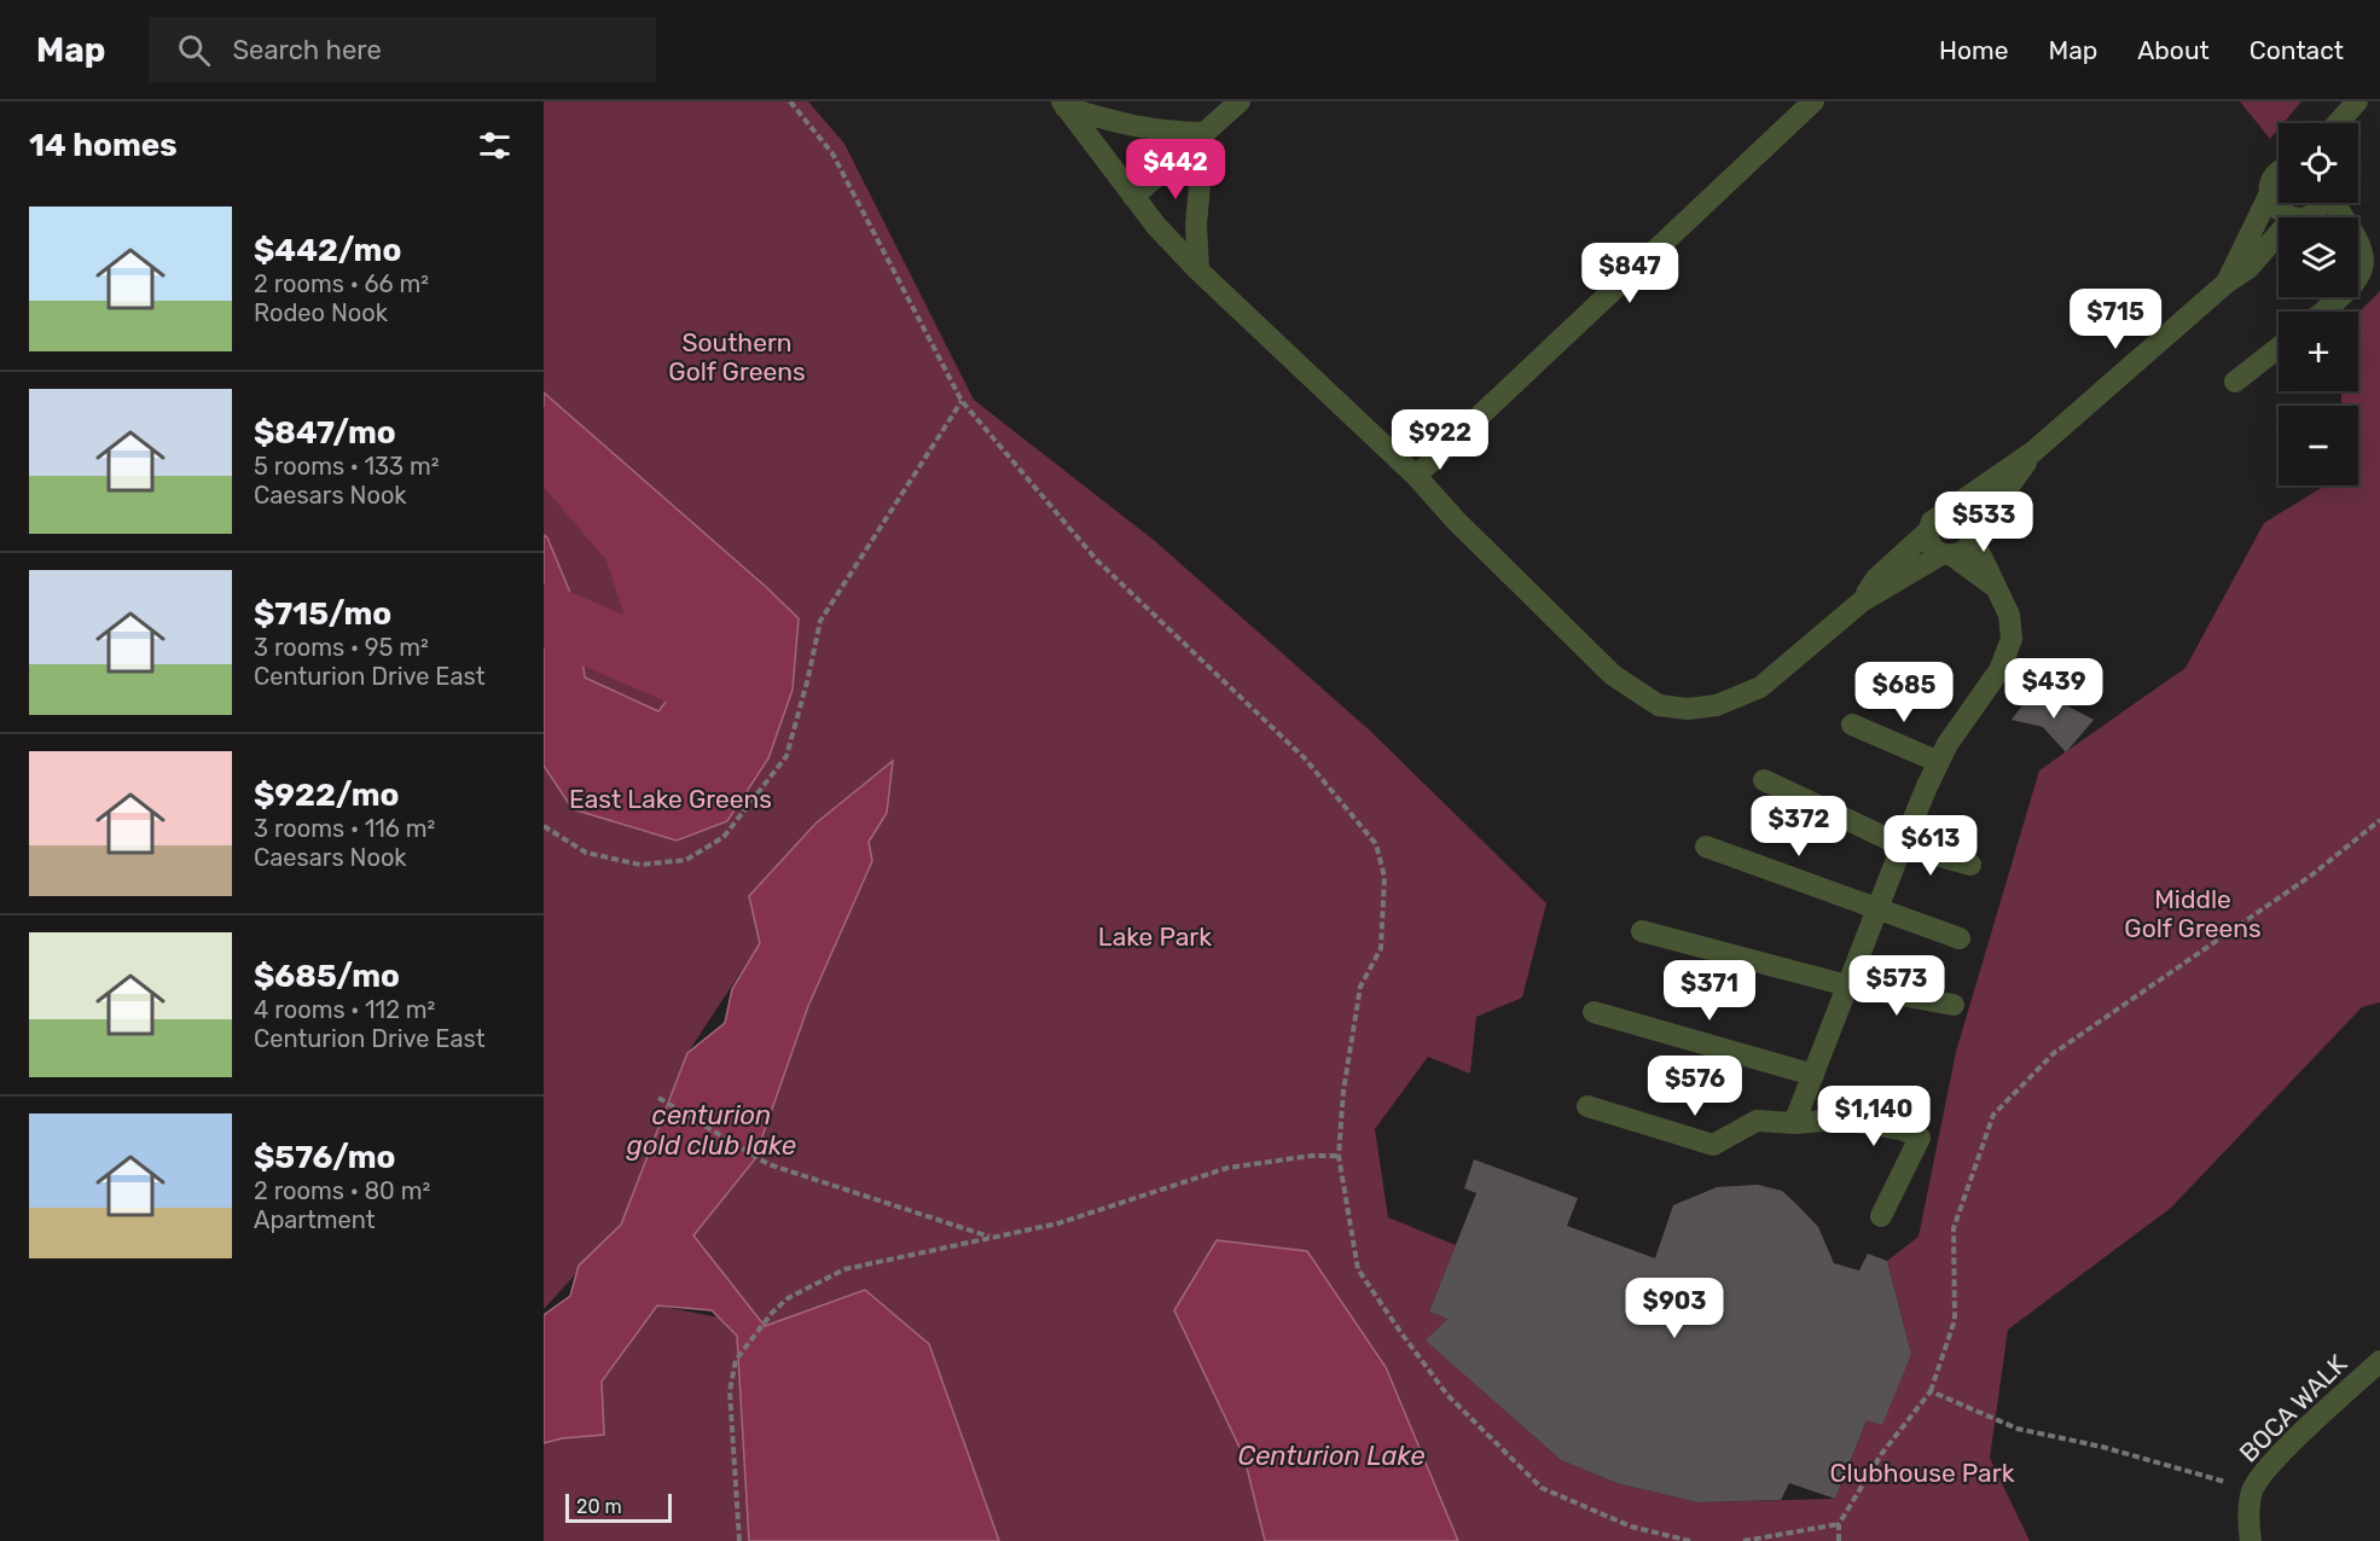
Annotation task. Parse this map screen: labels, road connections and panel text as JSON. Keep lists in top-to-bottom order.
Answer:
{
  "streets": {
    "street": ["BOCA WALK"]
  },
  "water": ["centurion gold club lake", "Centurion Lake"],
  "parks": [
    "Southern Golf Greens",
    "East Lake Greens",
    "Middle Golf Greens",
    "Lake Park",
    "Clubhouse Park"
  ],
  "scale_bar": "20 m",
  "page": {
    "header": "Map",
    "search": "Search here",
    "nav": [
      "Home",
      "Map",
      "About",
      "Contact"
    ],
    "heading": "14 homes",
    "map_buttons": ["+", "−"],
    "price": [
      "$442",
      "$847",
      "$715",
      "$922",
      "$533",
      "$439",
      "$685",
      "$372",
      "$613",
      "$573",
      "$371",
      "$576",
      "$1,140",
      "$903"
    ],
    "list": [
      {
        "name": "$442/mo",
        "note": "2 rooms · 66 m² · Rodeo Nook"
      },
      {
        "name": "$847/mo",
        "note": "5 rooms · 133 m² · Caesars Nook"
      },
      {
        "name": "$715/mo",
        "note": "3 rooms · 95 m² · Centurion Drive East"
      },
      {
        "name": "$922/mo",
        "note": "3 rooms · 116 m² · Caesars Nook"
      },
      {
        "name": "$685/mo",
        "note": "4 rooms · 112 m² · Centurion Drive East"
      },
      {
        "name": "$576/mo",
        "note": "2 rooms · 80 m² · Apartment"
      }
    ],
    "scale": "20 m"
  }
}
